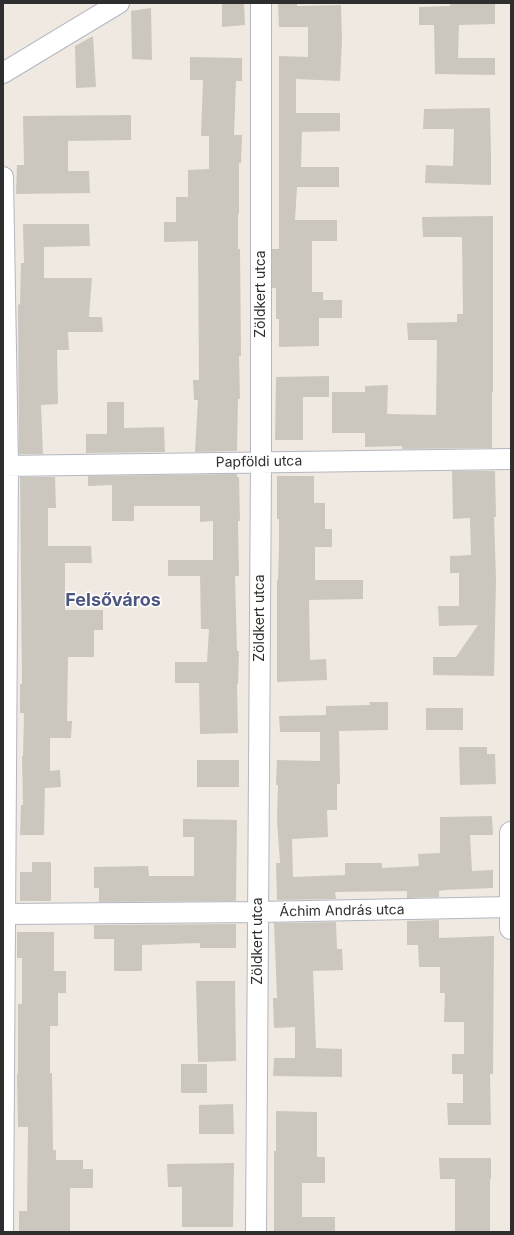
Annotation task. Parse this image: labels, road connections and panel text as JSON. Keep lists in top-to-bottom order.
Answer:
{
  "streets": {
    "street": ["Zöldkert utca", "Papföldi utca", "Áchim András utca"]
  },
  "crossings": [
    ["Zöldkert utca", "Papföldi utca"],
    ["Zöldkert utca", "Áchim András utca"]
  ],
  "districts": ["Felsőváros"]
}
